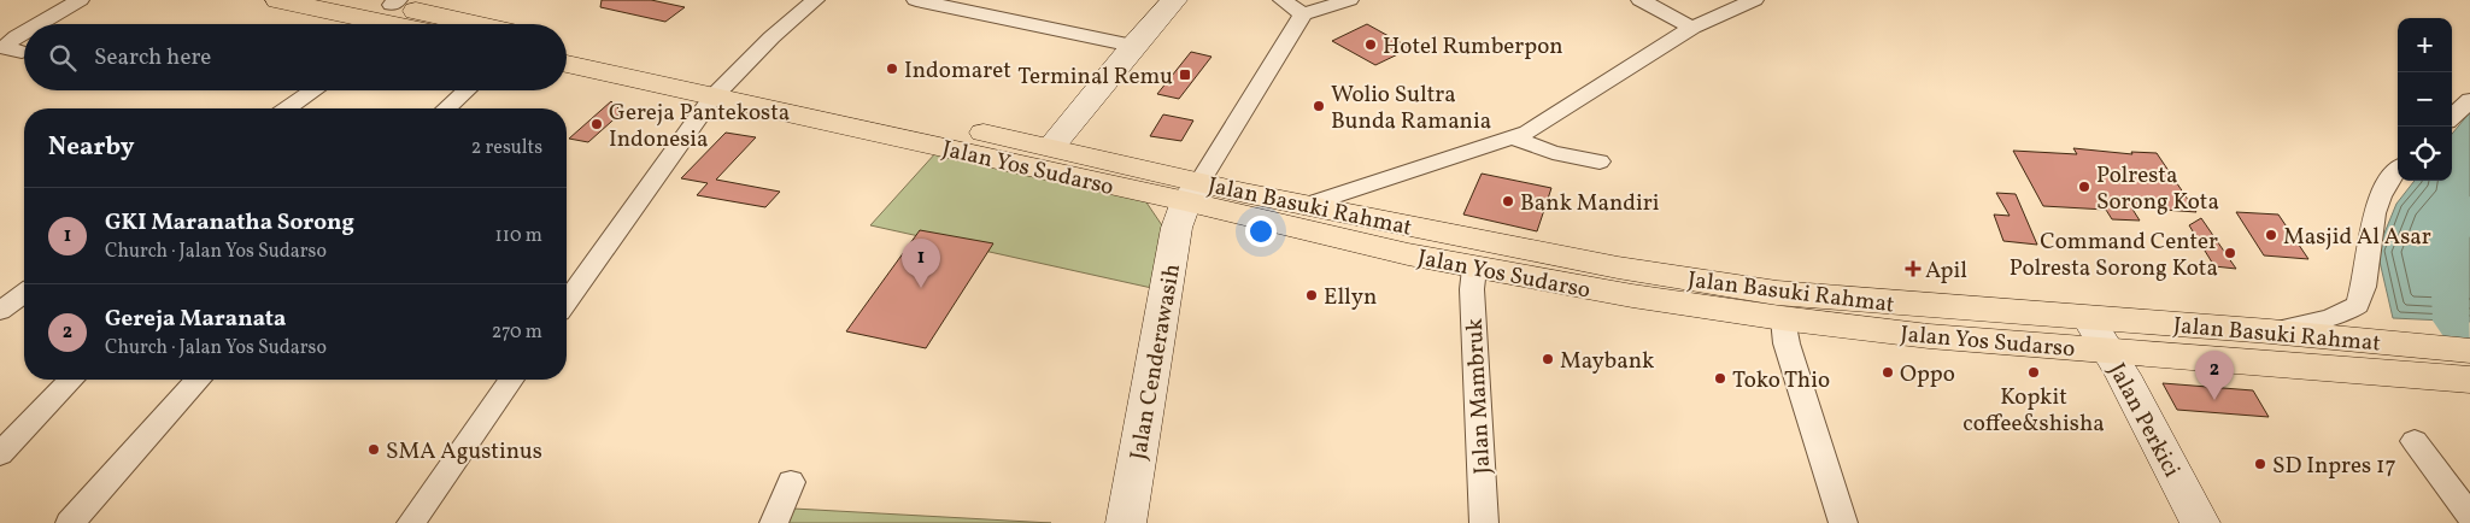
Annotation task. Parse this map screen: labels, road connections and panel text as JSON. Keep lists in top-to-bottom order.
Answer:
{
  "streets": {
    "highway": ["Jalan Yos Sudarso", "Jalan Basuki Rahmat"],
    "street": ["Jalan Cenderawasih", "Jalan Mambruk", "Jalan Perkici"]
  },
  "crossings": [
    ["Jalan Yos Sudarso", "Jalan Basuki Rahmat"],
    ["Jalan Yos Sudarso", "Jalan Cenderawasih"],
    ["Jalan Yos Sudarso", "Jalan Mambruk"],
    ["Jalan Yos Sudarso", "Jalan Perkici"],
    ["Jalan Basuki Rahmat", "Jalan Cenderawasih"],
    ["Jalan Basuki Rahmat", "Jalan Perkici"]
  ],
  "places": {
    "other": [
      "Hotel Rumberpon",
      "Indomaret",
      "Wolio Sultra Bunda Ramania",
      "Gereja Pantekosta Indonesia",
      "Polresta Sorong Kota",
      "Bank Mandiri",
      "Masjid Al Asar",
      "Command Center Polresta Sorong Kota",
      "Ellyn",
      "Maybank",
      "Oppo",
      "Kopkit coffee&shisha",
      "Toko Thio",
      "SMA Agustinus",
      "SD Inpres 17"
    ],
    "transit": ["Terminal Remu"],
    "health": ["Apil"]
  },
  "page": {
    "map_buttons": ["+", "−"],
    "search": "Search here",
    "heading": ["Nearby", "2 results"],
    "list": [
      {
        "mark": "1",
        "name": "GKI Maranatha Sorong",
        "note": "Church · Jalan Yos Sudarso",
        "value": "110 m"
      },
      {
        "mark": "2",
        "name": "Gereja Maranata",
        "note": "Church · Jalan Yos Sudarso",
        "value": "270 m"
      }
    ],
    "pins": ["1", "2"]
  }
}
